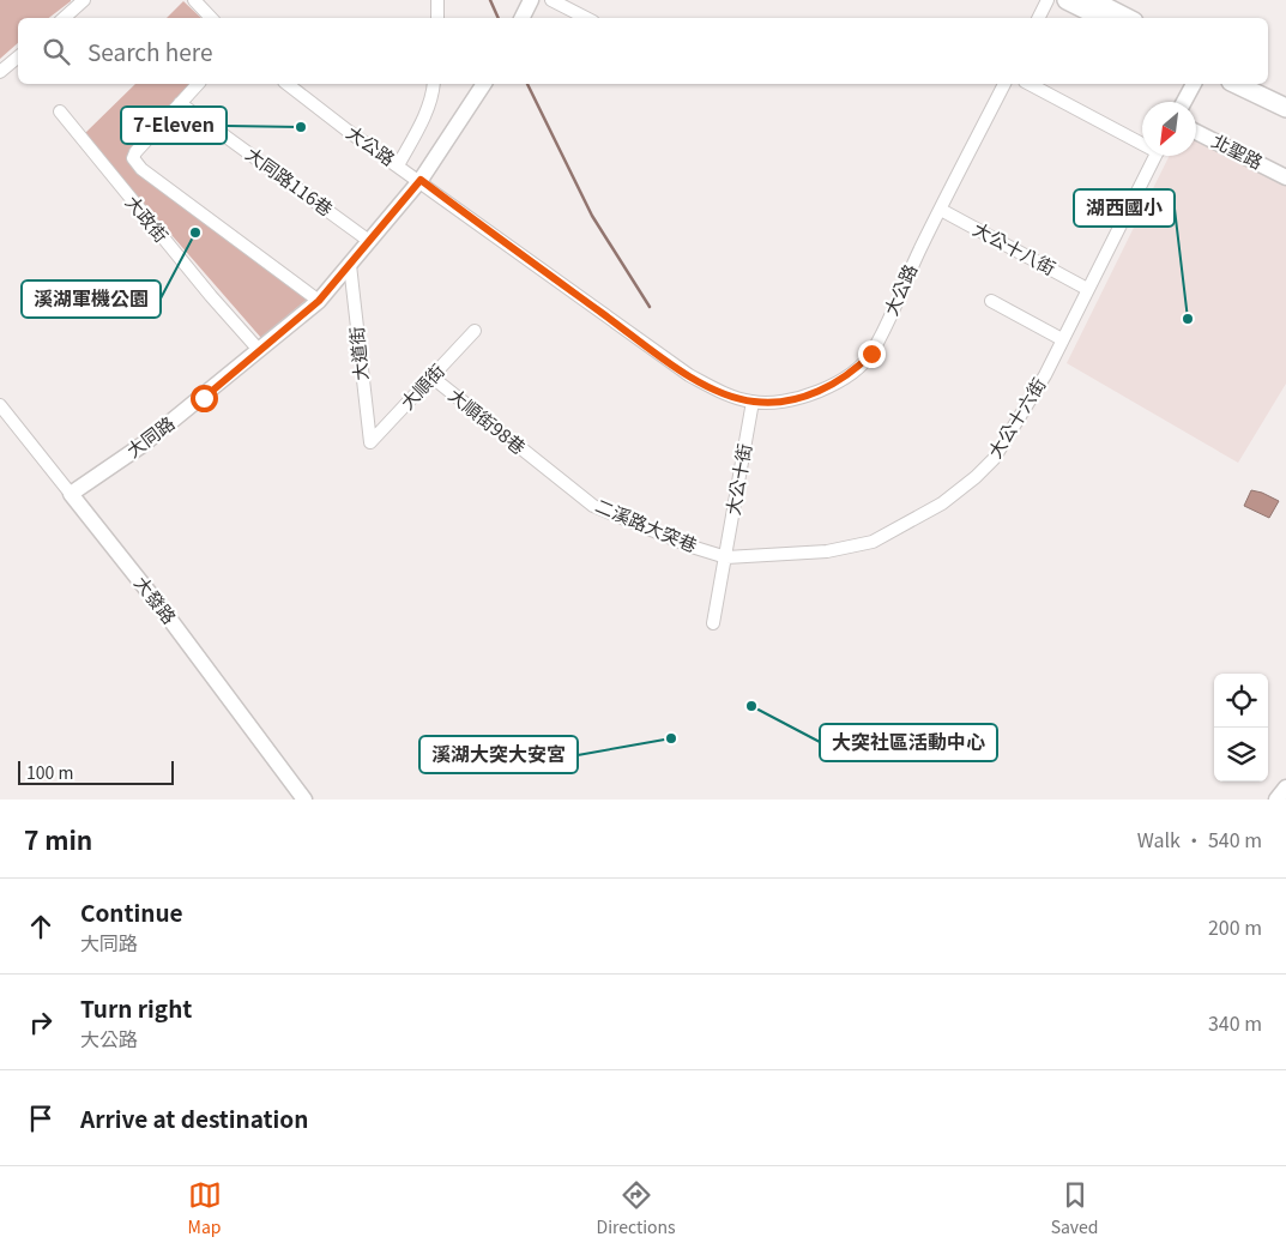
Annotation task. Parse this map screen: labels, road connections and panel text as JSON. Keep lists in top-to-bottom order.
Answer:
{
  "streets": {
    "street": [
      "大公路",
      "北聖路",
      "大同路116巷",
      "大政街",
      "大公十八街",
      "大道街",
      "大順街",
      "大公十六街",
      "大順街98巷",
      "大同路",
      "大公十街",
      "二溪路大突巷",
      "大發路"
    ]
  },
  "crossings": [
    ["大公路", "大公十八街"],
    ["大公路", "大同路"],
    ["大公路", "大公十街"],
    ["大同路116巷", "大同路"],
    ["大政街", "大同路"],
    ["大公十八街", "大公十六街"],
    ["大道街", "大順街"],
    ["大道街", "大同路"],
    ["大順街", "大順街98巷"],
    ["大公十六街", "大公十街"],
    ["大公十六街", "二溪路大突巷"],
    ["大順街98巷", "二溪路大突巷"],
    ["大同路", "大發路"],
    ["大公十街", "二溪路大突巷"]
  ],
  "places": [
    "7-Eleven",
    "溪湖軍機公園",
    "湖西國小",
    "大突社區活動中心",
    "溪湖大突大安宮"
  ],
  "scale_bar": "100 m",
  "north": "bottom left",
  "page": {
    "search": "Search here",
    "scale": "100 m",
    "heading": ["7 min", "Walk · 540 m"],
    "list": [
      ["Continue", "大同路", "200 m"],
      ["Turn right", "大公路", "340 m"],
      "Arrive at destination"
    ],
    "nav": ["Map", "Directions", "Saved"]
  }
}
